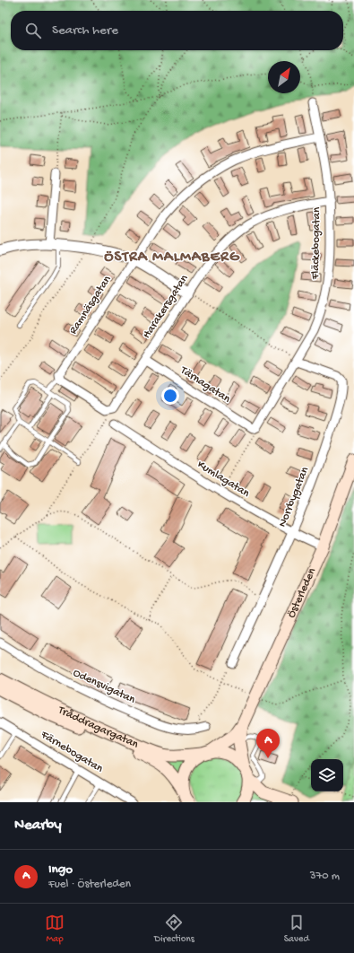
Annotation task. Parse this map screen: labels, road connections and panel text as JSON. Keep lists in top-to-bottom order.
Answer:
{
  "streets": {
    "main road": ["Österleden", "Tråddragargatan"],
    "street": [
      "Fläckebogatan",
      "Ramnäsgatan",
      "Harakersgatan",
      "Tärnagatan",
      "Kumlagatan",
      "Norrbygatan",
      "Odensvigatan",
      "Färnebogatan"
    ]
  },
  "crossings": [
    ["Fläckebogatan", "Ramnäsgatan"],
    ["Fläckebogatan", "Harakersgatan"],
    ["Fläckebogatan", "Tärnagatan"],
    ["Fläckebogatan", "Norrbygatan"],
    ["Ramnäsgatan", "Harakersgatan"],
    ["Harakersgatan", "Tärnagatan"],
    ["Kumlagatan", "Norrbygatan"],
    ["Kumlagatan", "Österleden"],
    ["Österleden", "Tråddragargatan"]
  ],
  "districts": ["ÖSTRA MALMABERG"],
  "north": "top right",
  "page": {
    "search": "Search here",
    "pins": "A",
    "heading": "Nearby",
    "list": [
      {
        "mark": "A",
        "name": "Ingo",
        "note": "Fuel · Österleden",
        "value": "370 m"
      }
    ],
    "nav": ["Map", "Directions", "Saved"]
  }
}
